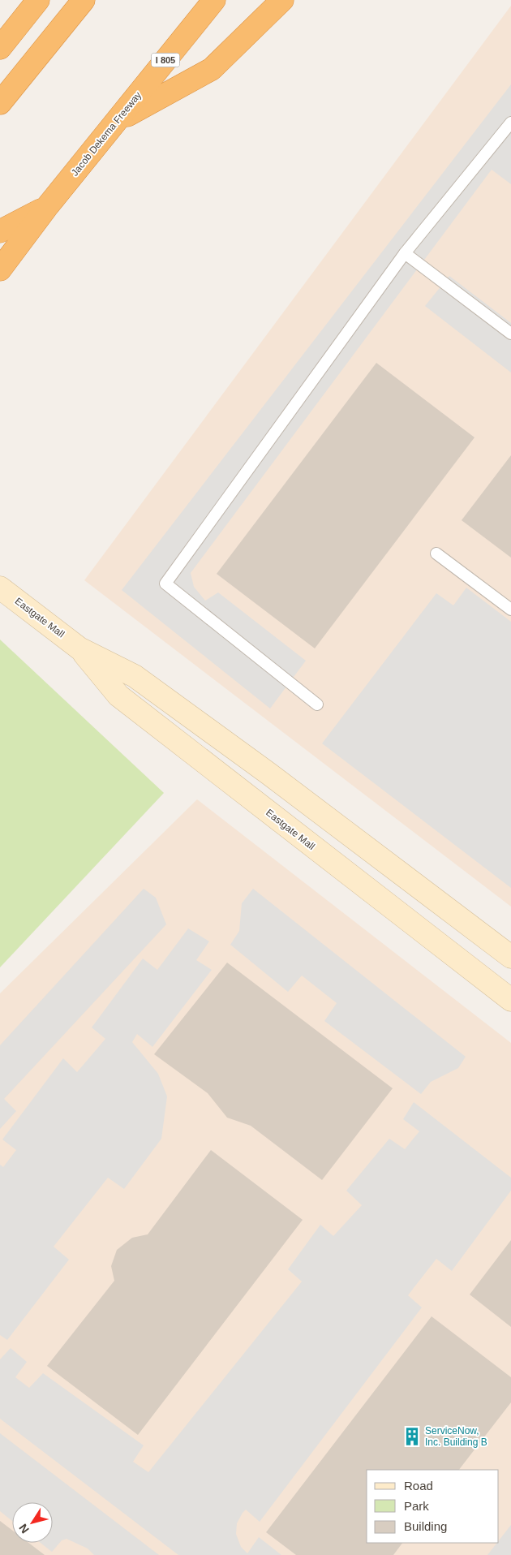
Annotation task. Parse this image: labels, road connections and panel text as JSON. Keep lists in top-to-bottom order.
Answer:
{
  "streets": {
    "highway": ["I 805", "Jacob Dekema Freeway"],
    "main road": ["Eastgate Mall"]
  },
  "places": {
    "building": ["ServiceNow, Inc. Building B"]
  },
  "legend": ["Road", "Park", "Building"],
  "north": "bottom left"
}
